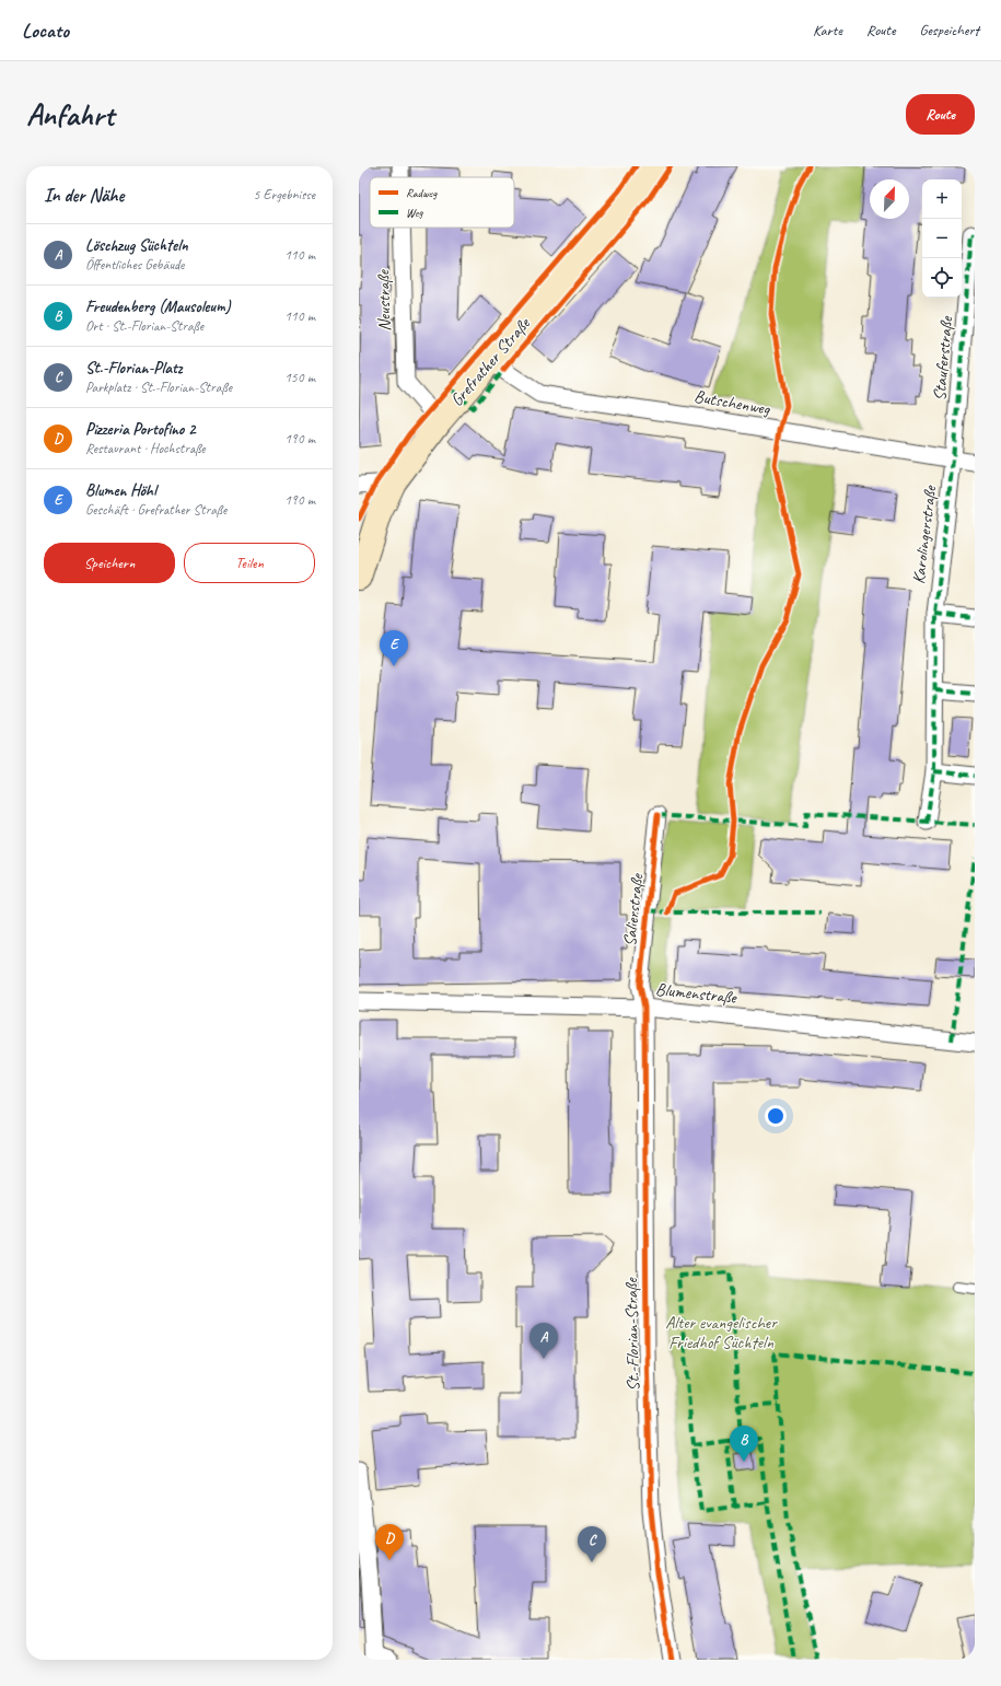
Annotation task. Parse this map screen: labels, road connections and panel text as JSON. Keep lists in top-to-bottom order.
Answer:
{
  "streets": {
    "main road": ["Grefrather Straße"],
    "street": [
      "Neustraße",
      "Stauferstraße",
      "Butschenweg",
      "Karolingerstraße",
      "Salierstraße",
      "Blumenstraße",
      "St.-Florian-Straße"
    ]
  },
  "crossings": [
    ["Neustraße", "Grefrather Straße"],
    ["Stauferstraße", "Butschenweg"],
    ["Stauferstraße", "Karolingerstraße"],
    ["Grefrather Straße", "Butschenweg"],
    ["Butschenweg", "Karolingerstraße"],
    ["Salierstraße", "Blumenstraße"],
    ["Salierstraße", "St.-Florian-Straße"],
    ["Blumenstraße", "St.-Florian-Straße"]
  ],
  "parks": ["Alter evangelischer Friedhof Süchteln"],
  "legend": ["Radweg", "Weg"],
  "north": "top right",
  "page": {
    "header": "Locato",
    "nav": ["Karte", "Route", "Gespeichert"],
    "buttons": [
      "Route",
      ["Speichern", "Teilen"]
    ],
    "title": "Anfahrt",
    "heading": ["In der Nähe", "5 Ergebnisse"],
    "map_buttons": ["+", "−"],
    "list": [
      {
        "mark": "A",
        "name": "Löschzug Süchteln",
        "note": "Öffentliches Gebäude",
        "value": "110 m"
      },
      {
        "mark": "B",
        "name": "Freudenberg (Mausoleum)",
        "note": "Ort · St.-Florian-Straße",
        "value": "110 m"
      },
      {
        "mark": "C",
        "name": "St.-Florian-Platz",
        "note": "Parkplatz · St.-Florian-Straße",
        "value": "150 m"
      },
      {
        "mark": "D",
        "name": "Pizzeria Portofino 2",
        "note": "Restaurant · Hochstraße",
        "value": "190 m"
      },
      {
        "mark": "E",
        "name": "Blumen Höhl",
        "note": "Geschäft · Grefrather Straße",
        "value": "190 m"
      }
    ],
    "pins": [
      "E",
      "A",
      "B",
      "D",
      "C"
    ]
  }
}
